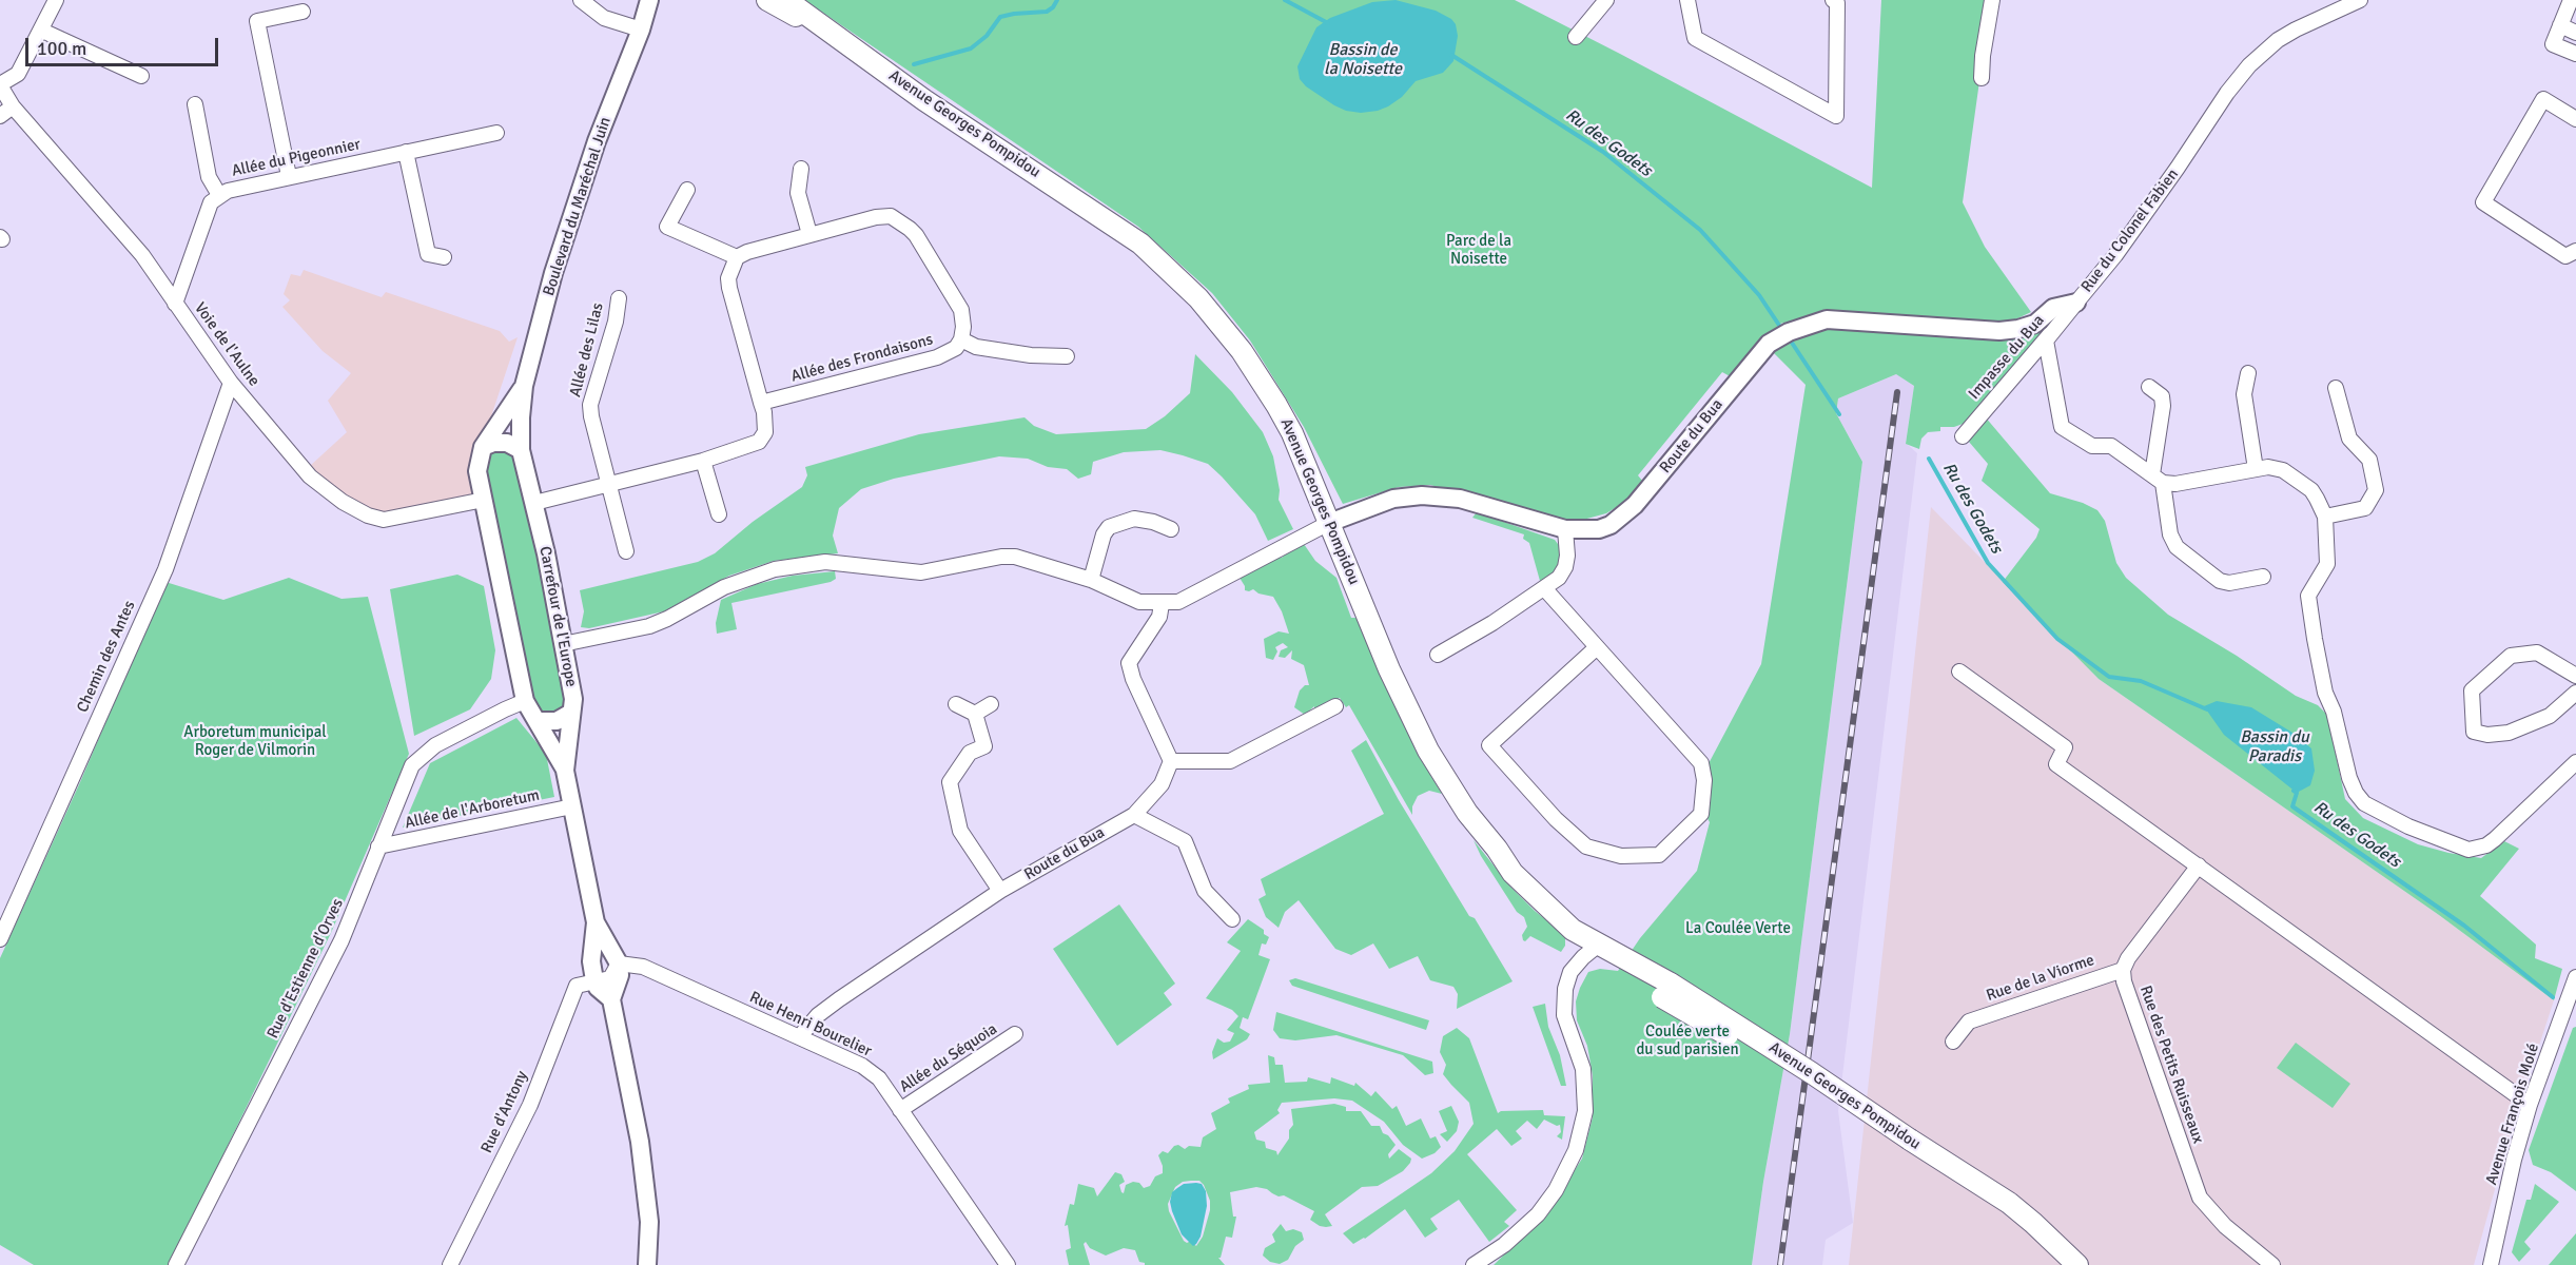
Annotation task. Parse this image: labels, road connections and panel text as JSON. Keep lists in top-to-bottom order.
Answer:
{
  "streets": {
    "main road": ["Avenue Georges Pompidou"],
    "street": [
      "Allée du Pigeonnier",
      "Boulevard du Maréchal Juin",
      "Rue du Colonel Fabien",
      "Voie de l'Aulne",
      "Allée des Lilas",
      "Impasse du Bua",
      "Allée des Frondaisons",
      "Route du Bua",
      "Carrefour de l'Europe",
      "Chemin des Antes",
      "Allée de l'Arboretum",
      "Rue d'Estienne d'Orves",
      "Rue de la Viorme",
      "Rue Henri Bourelier",
      "Allée du Séquoia",
      "Rue des Petits Ruisseaux",
      "Rue d'Antony",
      "Avenue François Molé"
    ]
  },
  "crossings": [
    ["Allée du Pigeonnier", "Voie de l'Aulne"],
    ["Boulevard du Maréchal Juin", "Carrefour de l'Europe"],
    ["Rue du Colonel Fabien", "Impasse du Bua"],
    ["Rue du Colonel Fabien", "Route du Bua"],
    ["Voie de l'Aulne", "Chemin des Antes"],
    ["Route du Bua", "Rue Henri Bourelier"],
    ["Allée de l'Arboretum", "Rue d'Estienne d'Orves"],
    ["Rue de la Viorme", "Rue des Petits Ruisseaux"],
    ["Rue Henri Bourelier", "Allée du Séquoia"]
  ],
  "water": ["Bassin de la Noisette", "Ru des Godets", "Bassin du Paradis"],
  "parks": [
    "Parc de la Noisette",
    "Arboretum municipal Roger de Vilmorin",
    "La Coulée Verte",
    "Coulée verte du sud parisien"
  ],
  "scale_bar": "100 m"
}
